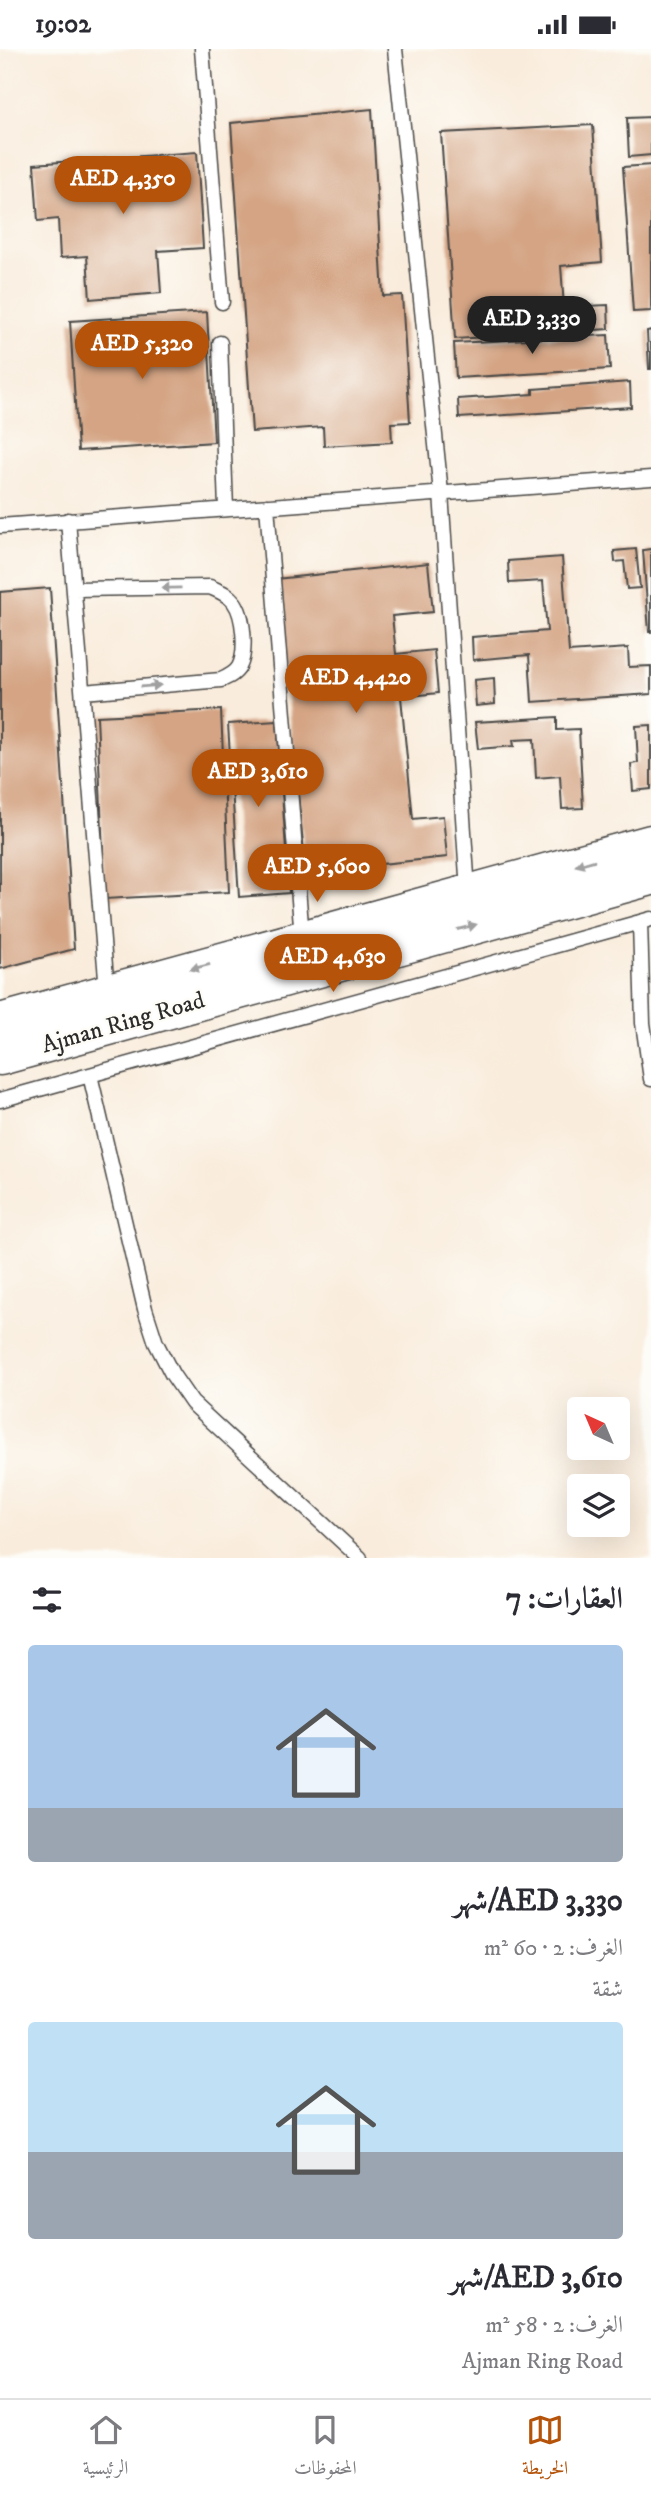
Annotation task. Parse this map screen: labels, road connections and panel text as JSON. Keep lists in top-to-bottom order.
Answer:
{
  "streets": {
    "main road": ["Ajman Ring Road"]
  },
  "north": "top left",
  "page": {
    "status": "19:02",
    "price": [
      "AED 4,350",
      "AED 3,330",
      "AED 5,320",
      "AED 4,420",
      "AED 3,610",
      "AED 5,600",
      "AED 4,630"
    ],
    "heading": "العقارات: 7",
    "list": [
      {
        "name": "AED 3,330/شهر",
        "note": "الغرف: 2 · 60 m² · شقة"
      },
      {
        "name": "AED 3,610/شهر",
        "note": "الغرف: 2 · 58 m² · Ajman Ring Road"
      }
    ],
    "tabs": ["الخريطة", "المحفوظات", "الرئيسية"]
  }
}
